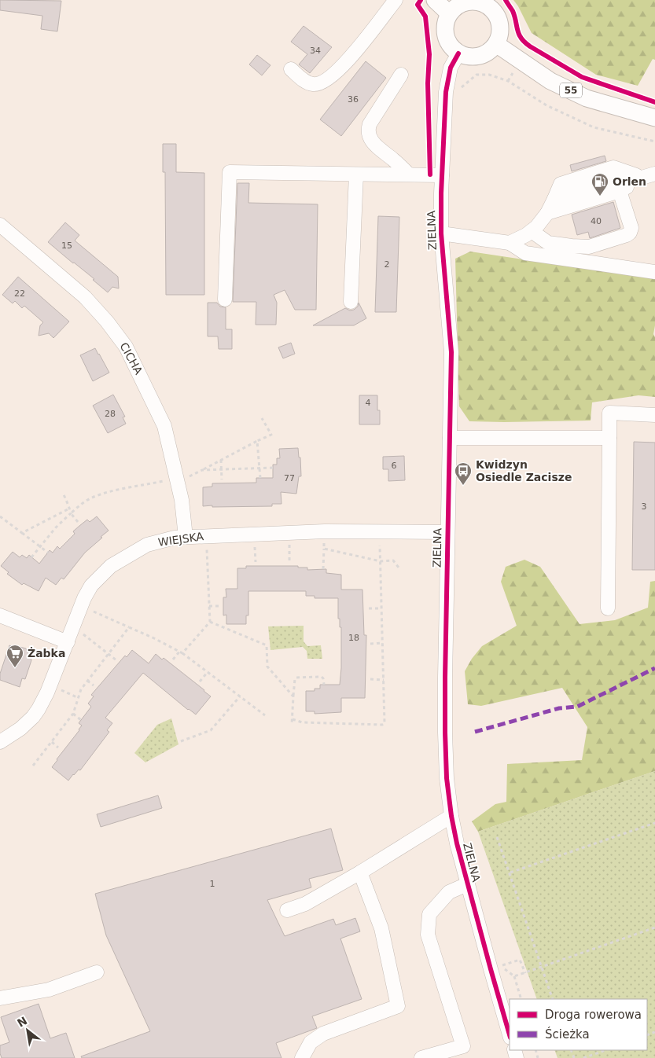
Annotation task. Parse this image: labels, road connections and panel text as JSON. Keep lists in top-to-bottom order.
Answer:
{
  "streets": {
    "main road": ["55"],
    "street": ["ZIELNA", "CICHA", "WIEJSKA"]
  },
  "crossings": [
    ["55", "ZIELNA"],
    ["ZIELNA", "WIEJSKA"],
    ["CICHA", "WIEJSKA"]
  ],
  "places": {
    "fuel station": ["Orlen"],
    "bus stop": ["Kwidzyn Osiedle Zacisze"],
    "supermarket": ["Żabka"]
  },
  "house_numbers": [
    "34",
    "36",
    "40",
    "15",
    "2",
    "22",
    "4",
    "28",
    "6",
    "77",
    "3",
    "18",
    "1"
  ],
  "legend": ["Droga rowerowa", "Ścieżka"],
  "north": "top left"
}
